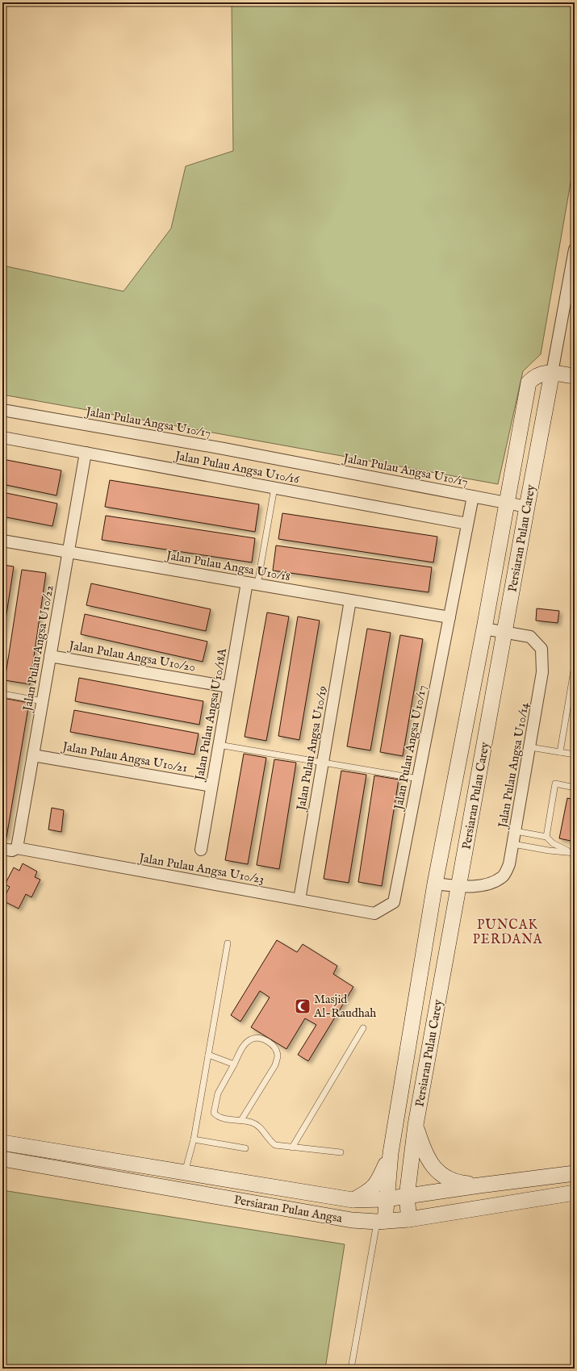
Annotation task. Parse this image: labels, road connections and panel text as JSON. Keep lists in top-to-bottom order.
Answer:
{
  "streets": {
    "street": [
      "Jalan Pulau Angsa U10/17",
      "Jalan Pulau Angsa U10/16",
      "Persiaran Pulau Carey",
      "Jalan Pulau Angsa U10/18",
      "Jalan Pulau Angsa U10/22",
      "Jalan Pulau Angsa U10/20",
      "Jalan Pulau Angsa U10/18A",
      "Jalan Pulau Angsa U10/19",
      "Jalan Pulau Angsa U10/21",
      "Jalan Pulau Angsa U10/14",
      "Jalan Pulau Angsa U10/23",
      "Persiaran Pulau Angsa"
    ]
  },
  "crossings": [
    ["Jalan Pulau Angsa U10/17", "Jalan Pulau Angsa U10/16"],
    ["Jalan Pulau Angsa U10/17", "Jalan Pulau Angsa U10/18"],
    ["Jalan Pulau Angsa U10/17", "Jalan Pulau Angsa U10/23"],
    ["Jalan Pulau Angsa U10/16", "Jalan Pulau Angsa U10/22"],
    ["Persiaran Pulau Carey", "Jalan Pulau Angsa U10/14"],
    ["Persiaran Pulau Carey", "Persiaran Pulau Angsa"],
    ["Jalan Pulau Angsa U10/18", "Jalan Pulau Angsa U10/22"],
    ["Jalan Pulau Angsa U10/18", "Jalan Pulau Angsa U10/18A"],
    ["Jalan Pulau Angsa U10/18", "Jalan Pulau Angsa U10/19"],
    ["Jalan Pulau Angsa U10/22", "Jalan Pulau Angsa U10/20"],
    ["Jalan Pulau Angsa U10/22", "Jalan Pulau Angsa U10/21"],
    ["Jalan Pulau Angsa U10/22", "Jalan Pulau Angsa U10/23"],
    ["Jalan Pulau Angsa U10/20", "Jalan Pulau Angsa U10/18A"],
    ["Jalan Pulau Angsa U10/18A", "Jalan Pulau Angsa U10/21"],
    ["Jalan Pulau Angsa U10/19", "Jalan Pulau Angsa U10/23"]
  ],
  "districts": ["PUNCAK PERDANA"],
  "places": {
    "mosque": ["Masjid Al-Raudhah"]
  }
}
